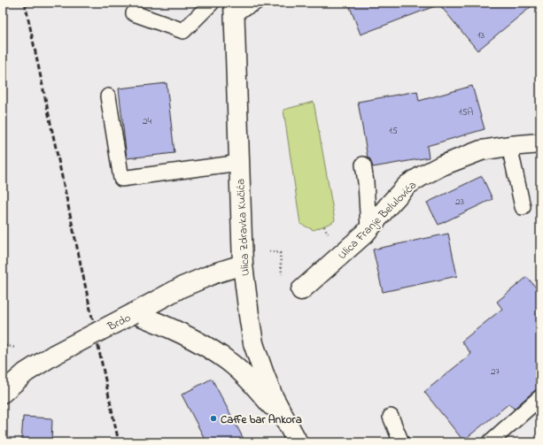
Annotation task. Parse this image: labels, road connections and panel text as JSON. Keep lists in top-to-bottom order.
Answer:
{
  "streets": {
    "main road": ["Ulica Franje Belulovića", "Ulica Zdravka Kučića", "Brdo"]
  },
  "crossings": [
    ["Ulica Zdravka Kučića", "Brdo"]
  ],
  "places": ["Caffe bar Ankora"],
  "house_numbers": [
    "13",
    "15A",
    "24",
    "15",
    "23",
    "27"
  ]
}
